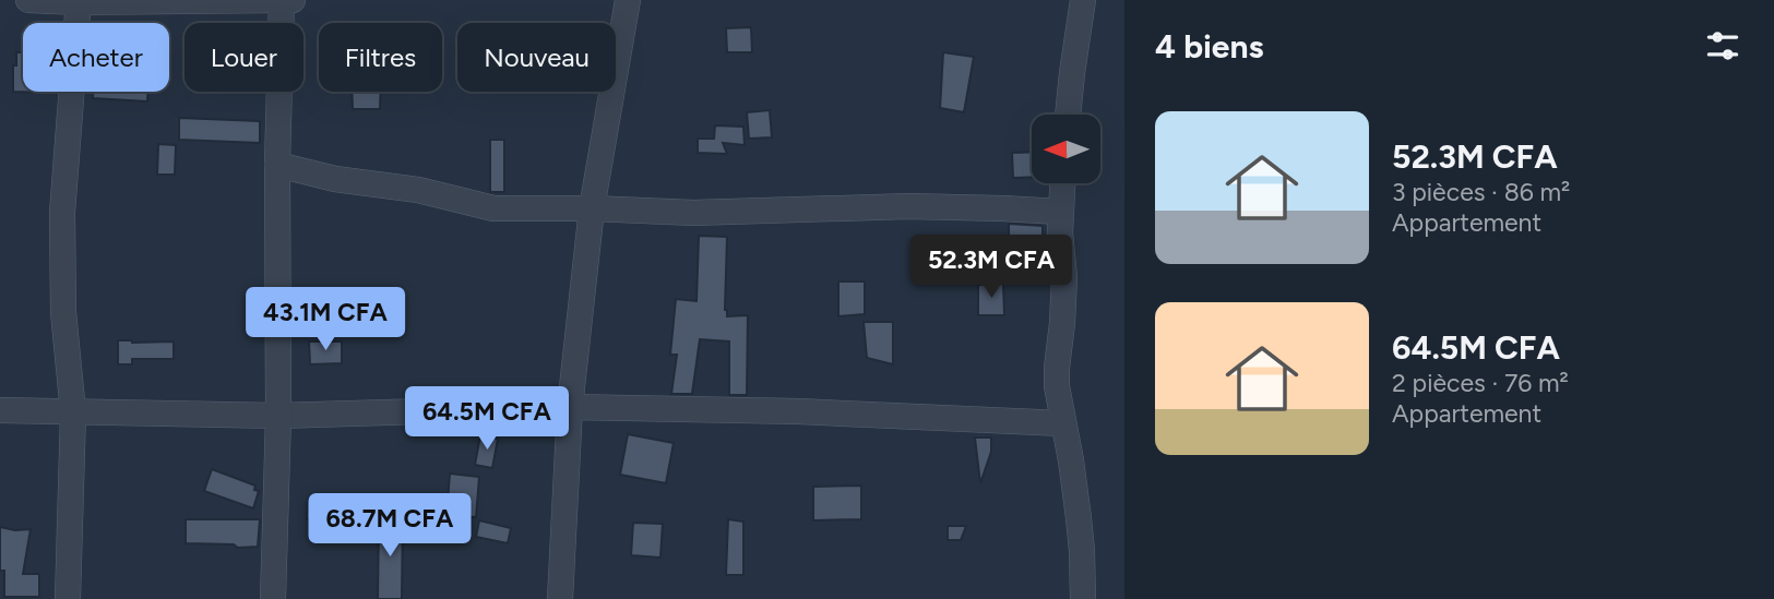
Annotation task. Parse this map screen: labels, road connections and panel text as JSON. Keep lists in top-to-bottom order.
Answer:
{
  "north": "left",
  "page": {
    "heading": "4 biens",
    "chip": [
      "Acheter",
      "Louer",
      "Filtres",
      "Nouveau"
    ],
    "list": [
      {
        "name": "52.3M CFA",
        "note": "3 pièces · 86 m² · Appartement"
      },
      {
        "name": "64.5M CFA",
        "note": "2 pièces · 76 m² · Appartement"
      }
    ],
    "price": [
      "52.3M CFA",
      "43.1M CFA",
      "64.5M CFA",
      "68.7M CFA"
    ]
  }
}
